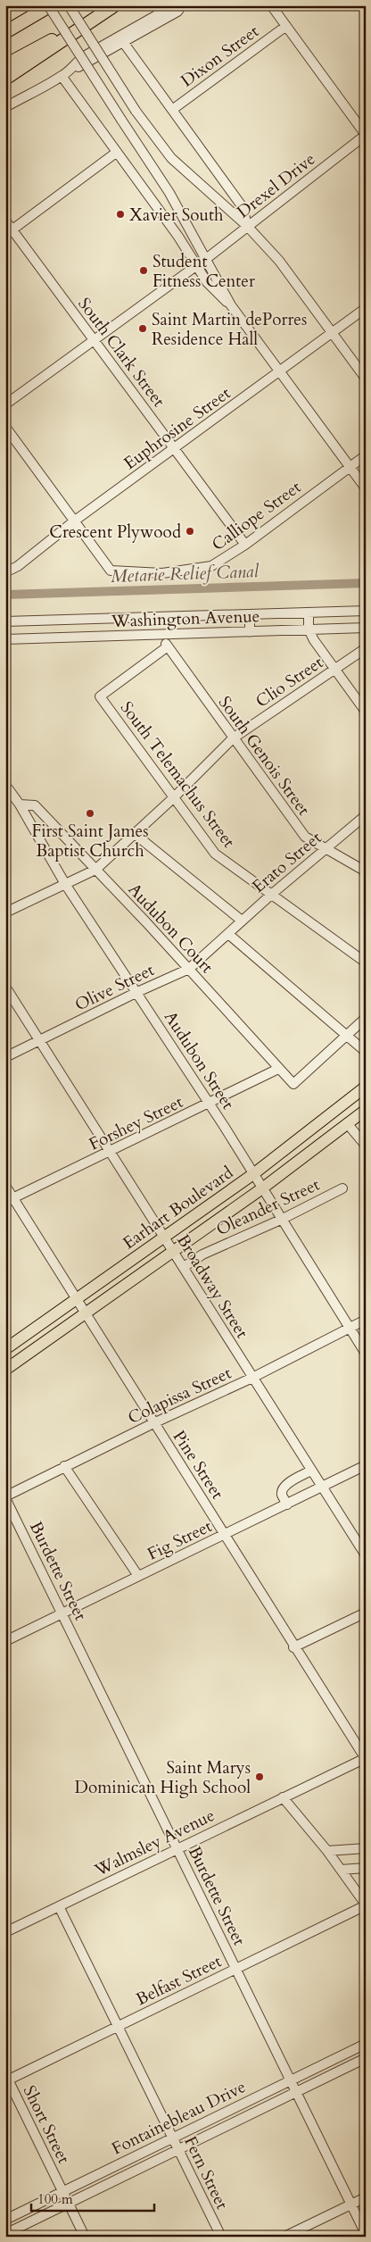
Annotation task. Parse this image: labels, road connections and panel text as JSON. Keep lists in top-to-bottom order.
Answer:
{
  "streets": {
    "main road": ["Earhart Boulevard"],
    "street": [
      "Dixon Street",
      "Drexel Drive",
      "South Clark Street",
      "Euphrosine Street",
      "Calliope Street",
      "Washington Avenue",
      "Clio Street",
      "South Genois Street",
      "South Telemachus Street",
      "Erato Street",
      "Audubon Court",
      "Olive Street",
      "Audubon Street",
      "Forshey Street",
      "Oleander Street",
      "Broadway Street",
      "Colapissa Street",
      "Pine Street",
      "Fig Street",
      "Burdette Street",
      "Walmsley Avenue",
      "Belfast Street",
      "Fontainebleau Drive",
      "Short Street",
      "Fern Street"
    ]
  },
  "crossings": [
    ["South Clark Street", "Euphrosine Street"],
    ["South Clark Street", "Calliope Street"],
    ["Euphrosine Street", "Calliope Street"],
    ["Washington Avenue", "South Genois Street"],
    ["Clio Street", "South Genois Street"],
    ["Clio Street", "South Telemachus Street"],
    ["Clio Street", "Audubon Court"],
    ["Clio Street", "Audubon Street"],
    ["South Genois Street", "South Telemachus Street"],
    ["South Genois Street", "Erato Street"],
    ["South Telemachus Street", "Erato Street"],
    ["Erato Street", "Olive Street"],
    ["Audubon Court", "Olive Street"],
    ["Audubon Court", "Audubon Street"],
    ["Audubon Court", "Forshey Street"],
    ["Olive Street", "Audubon Street"],
    ["Olive Street", "Broadway Street"],
    ["Audubon Street", "Forshey Street"],
    ["Audubon Street", "Oleander Street"],
    ["Audubon Street", "Earhart Boulevard"],
    ["Audubon Street", "Colapissa Street"],
    ["Forshey Street", "Broadway Street"],
    ["Forshey Street", "Pine Street"],
    ["Oleander Street", "Broadway Street"],
    ["Earhart Boulevard", "Broadway Street"],
    ["Earhart Boulevard", "Pine Street"],
    ["Broadway Street", "Colapissa Street"],
    ["Broadway Street", "Fig Street"],
    ["Colapissa Street", "Pine Street"],
    ["Colapissa Street", "Burdette Street"],
    ["Pine Street", "Fig Street"],
    ["Pine Street", "Walmsley Avenue"],
    ["Fig Street", "Burdette Street"],
    ["Burdette Street", "Walmsley Avenue"],
    ["Burdette Street", "Belfast Street"],
    ["Burdette Street", "Fontainebleau Drive"],
    ["Walmsley Avenue", "Fern Street"],
    ["Belfast Street", "Short Street"],
    ["Belfast Street", "Fern Street"],
    ["Fontainebleau Drive", "Short Street"],
    ["Fontainebleau Drive", "Fern Street"]
  ],
  "water": ["Metarie Relief Canal"],
  "places": [
    "Xavier South",
    "Student Fitness Center",
    "Saint Martin dePorres Residence Hall",
    "Crescent Plywood",
    "First Saint James Baptist Church",
    "Saint Marys Dominican High School"
  ],
  "scale_bar": "100 m"
}
